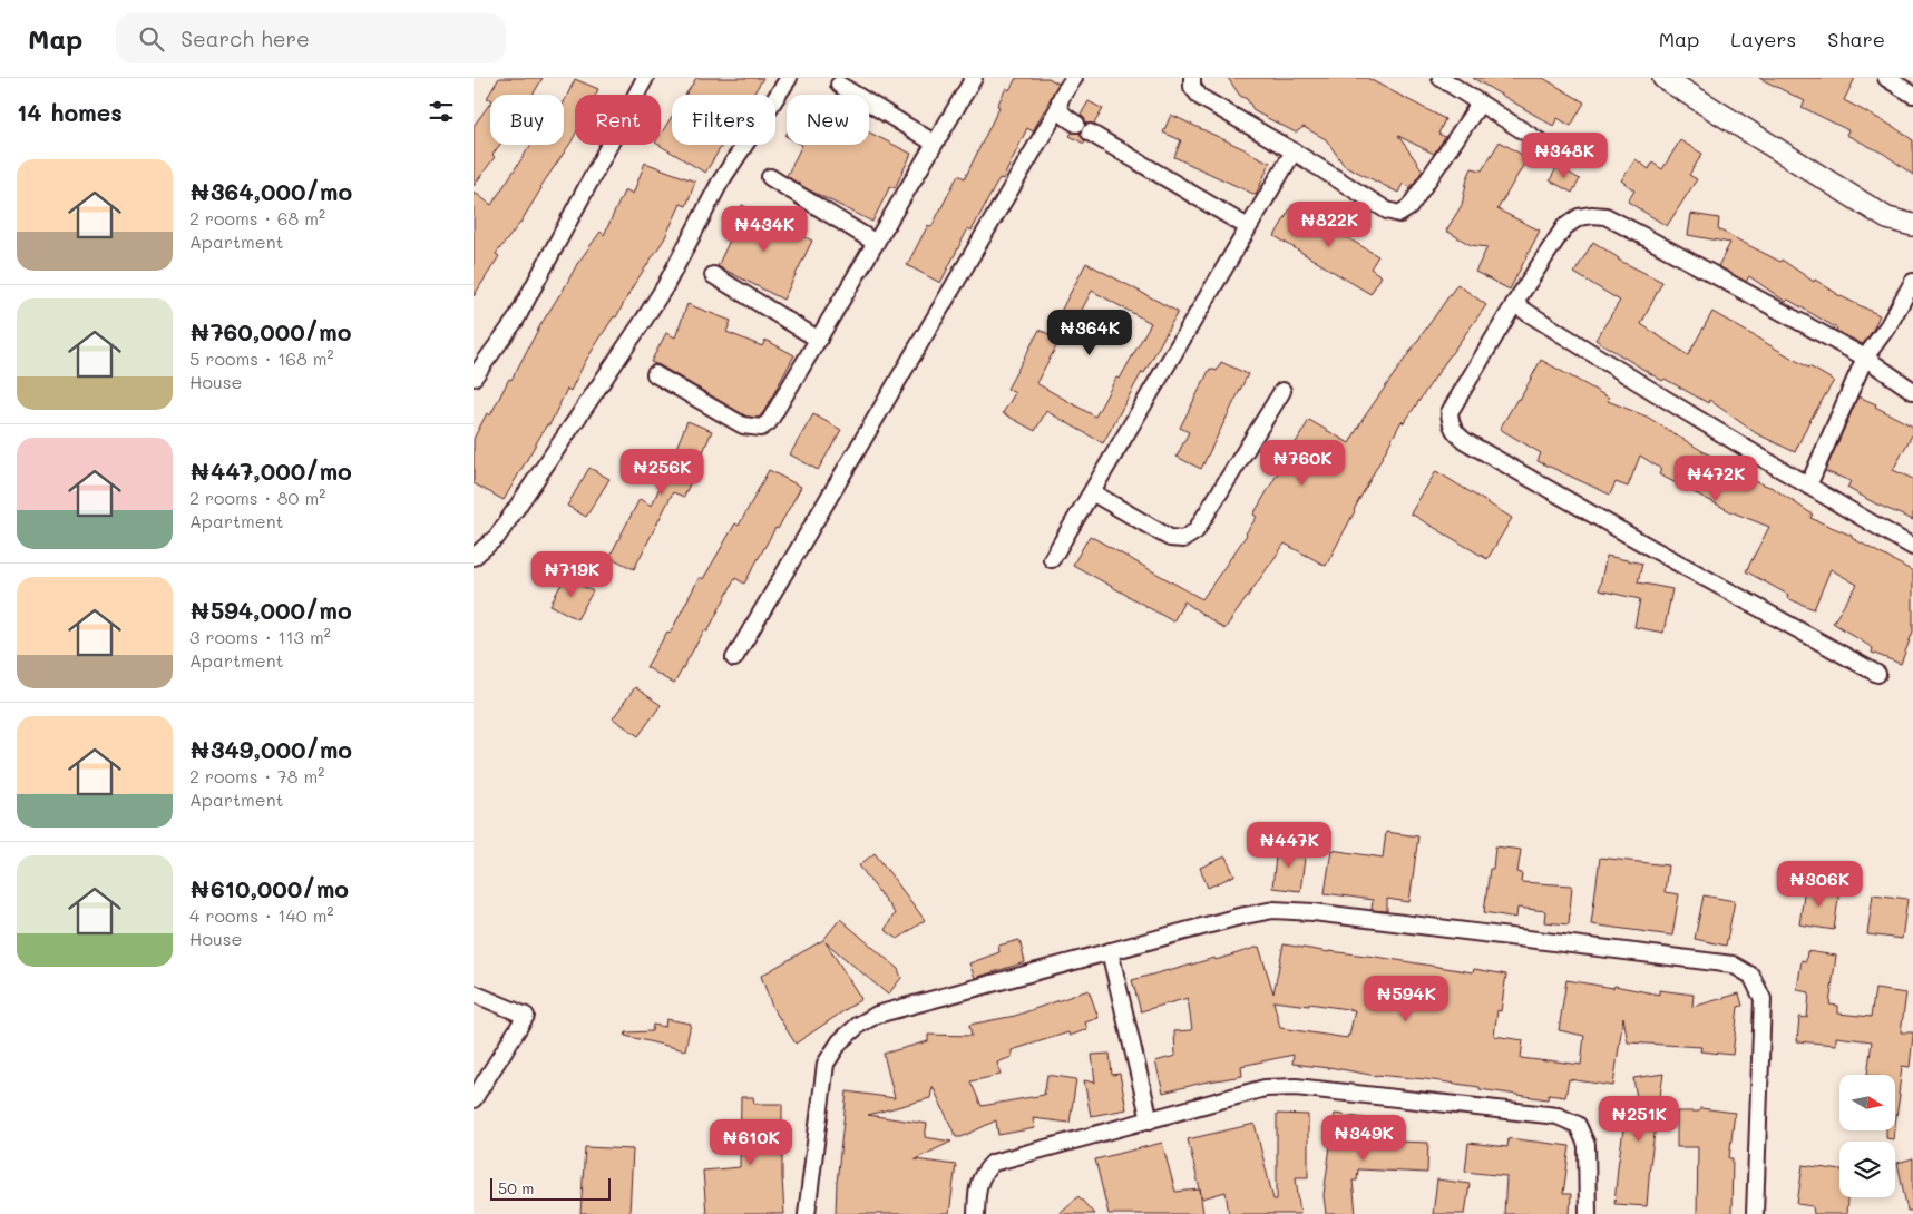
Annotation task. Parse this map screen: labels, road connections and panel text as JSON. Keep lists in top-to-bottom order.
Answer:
{
  "scale_bar": "50 m",
  "north": "right",
  "page": {
    "header": "Map",
    "search": "Search here",
    "nav": ["Map", "Layers", "Share"],
    "heading": "14 homes",
    "chip": [
      "Buy",
      "Rent",
      "Filters",
      "New"
    ],
    "price": [
      "₦348K",
      "₦822K",
      "₦434K",
      "₦364K",
      "₦760K",
      "₦256K",
      "₦472K",
      "₦719K",
      "₦447K",
      "₦306K",
      "₦594K",
      "₦251K",
      "₦349K",
      "₦610K"
    ],
    "list": [
      {
        "name": "₦364,000/mo",
        "note": "2 rooms · 68 m² · Apartment"
      },
      {
        "name": "₦760,000/mo",
        "note": "5 rooms · 168 m² · House"
      },
      {
        "name": "₦447,000/mo",
        "note": "2 rooms · 80 m² · Apartment"
      },
      {
        "name": "₦594,000/mo",
        "note": "3 rooms · 113 m² · Apartment"
      },
      {
        "name": "₦349,000/mo",
        "note": "2 rooms · 78 m² · Apartment"
      },
      {
        "name": "₦610,000/mo",
        "note": "4 rooms · 140 m² · House"
      }
    ],
    "scale": "50 m"
  }
}
